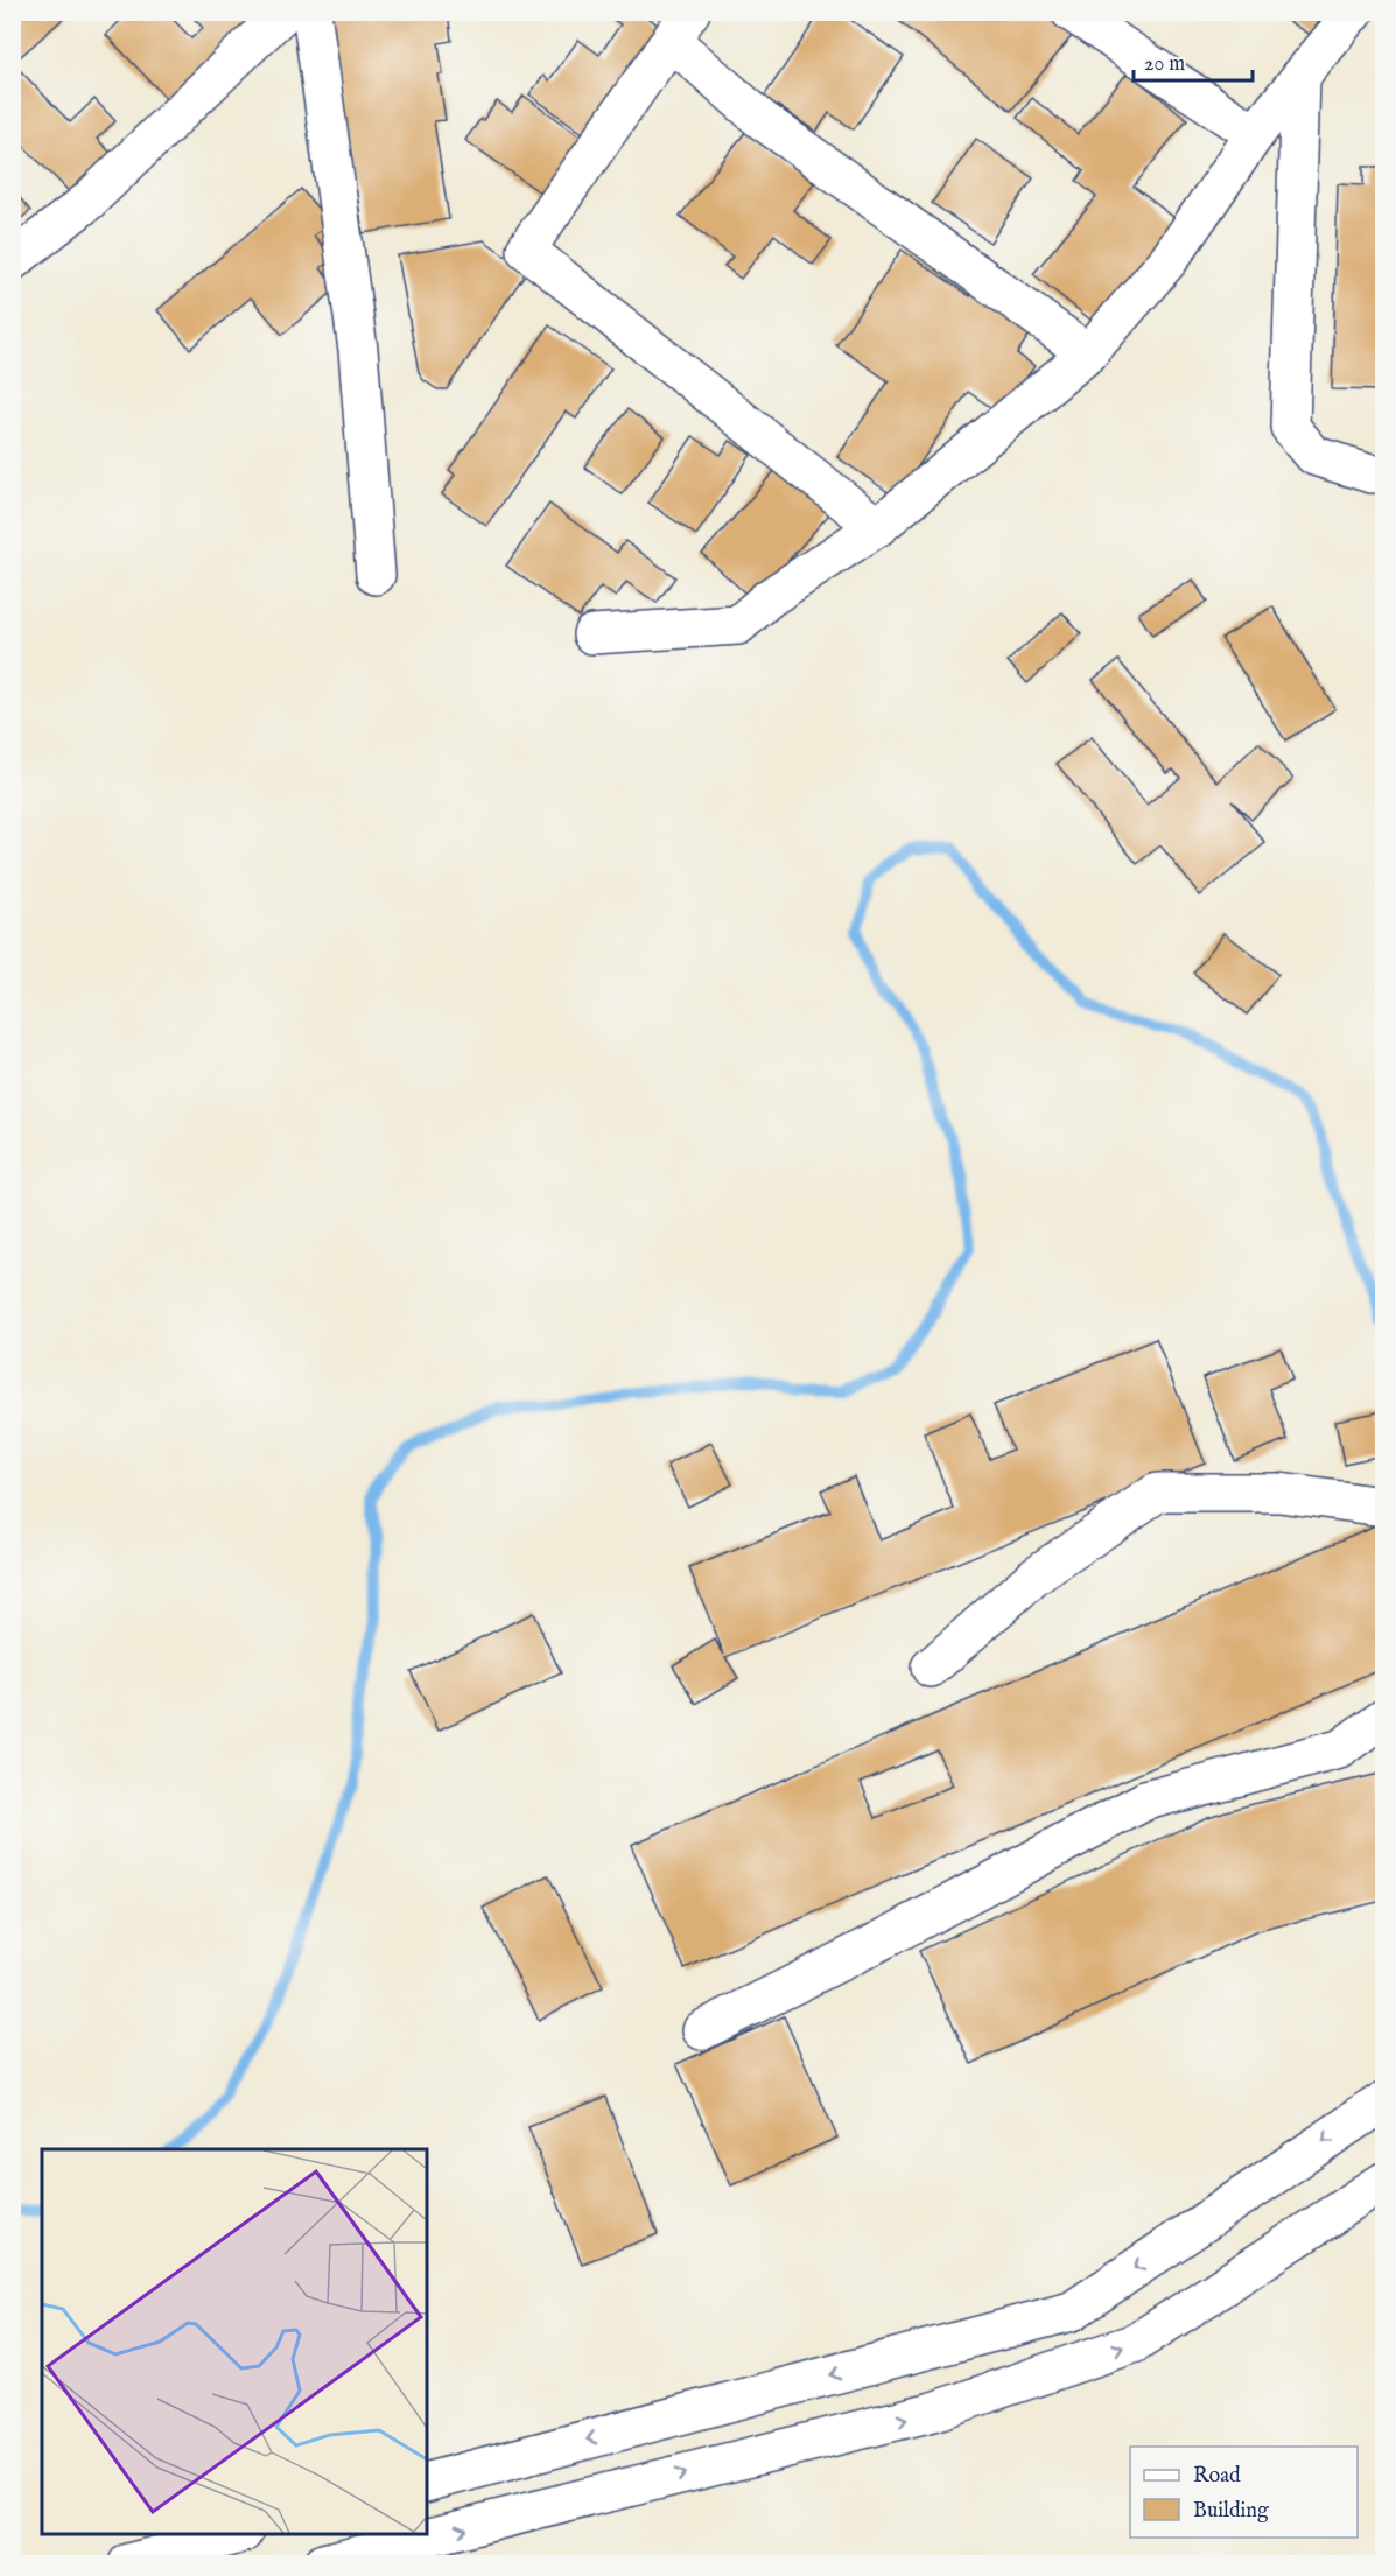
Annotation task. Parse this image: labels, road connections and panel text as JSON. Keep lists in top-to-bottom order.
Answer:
{
  "legend": ["Road", "Building"],
  "scale_bar": "20 m"
}
